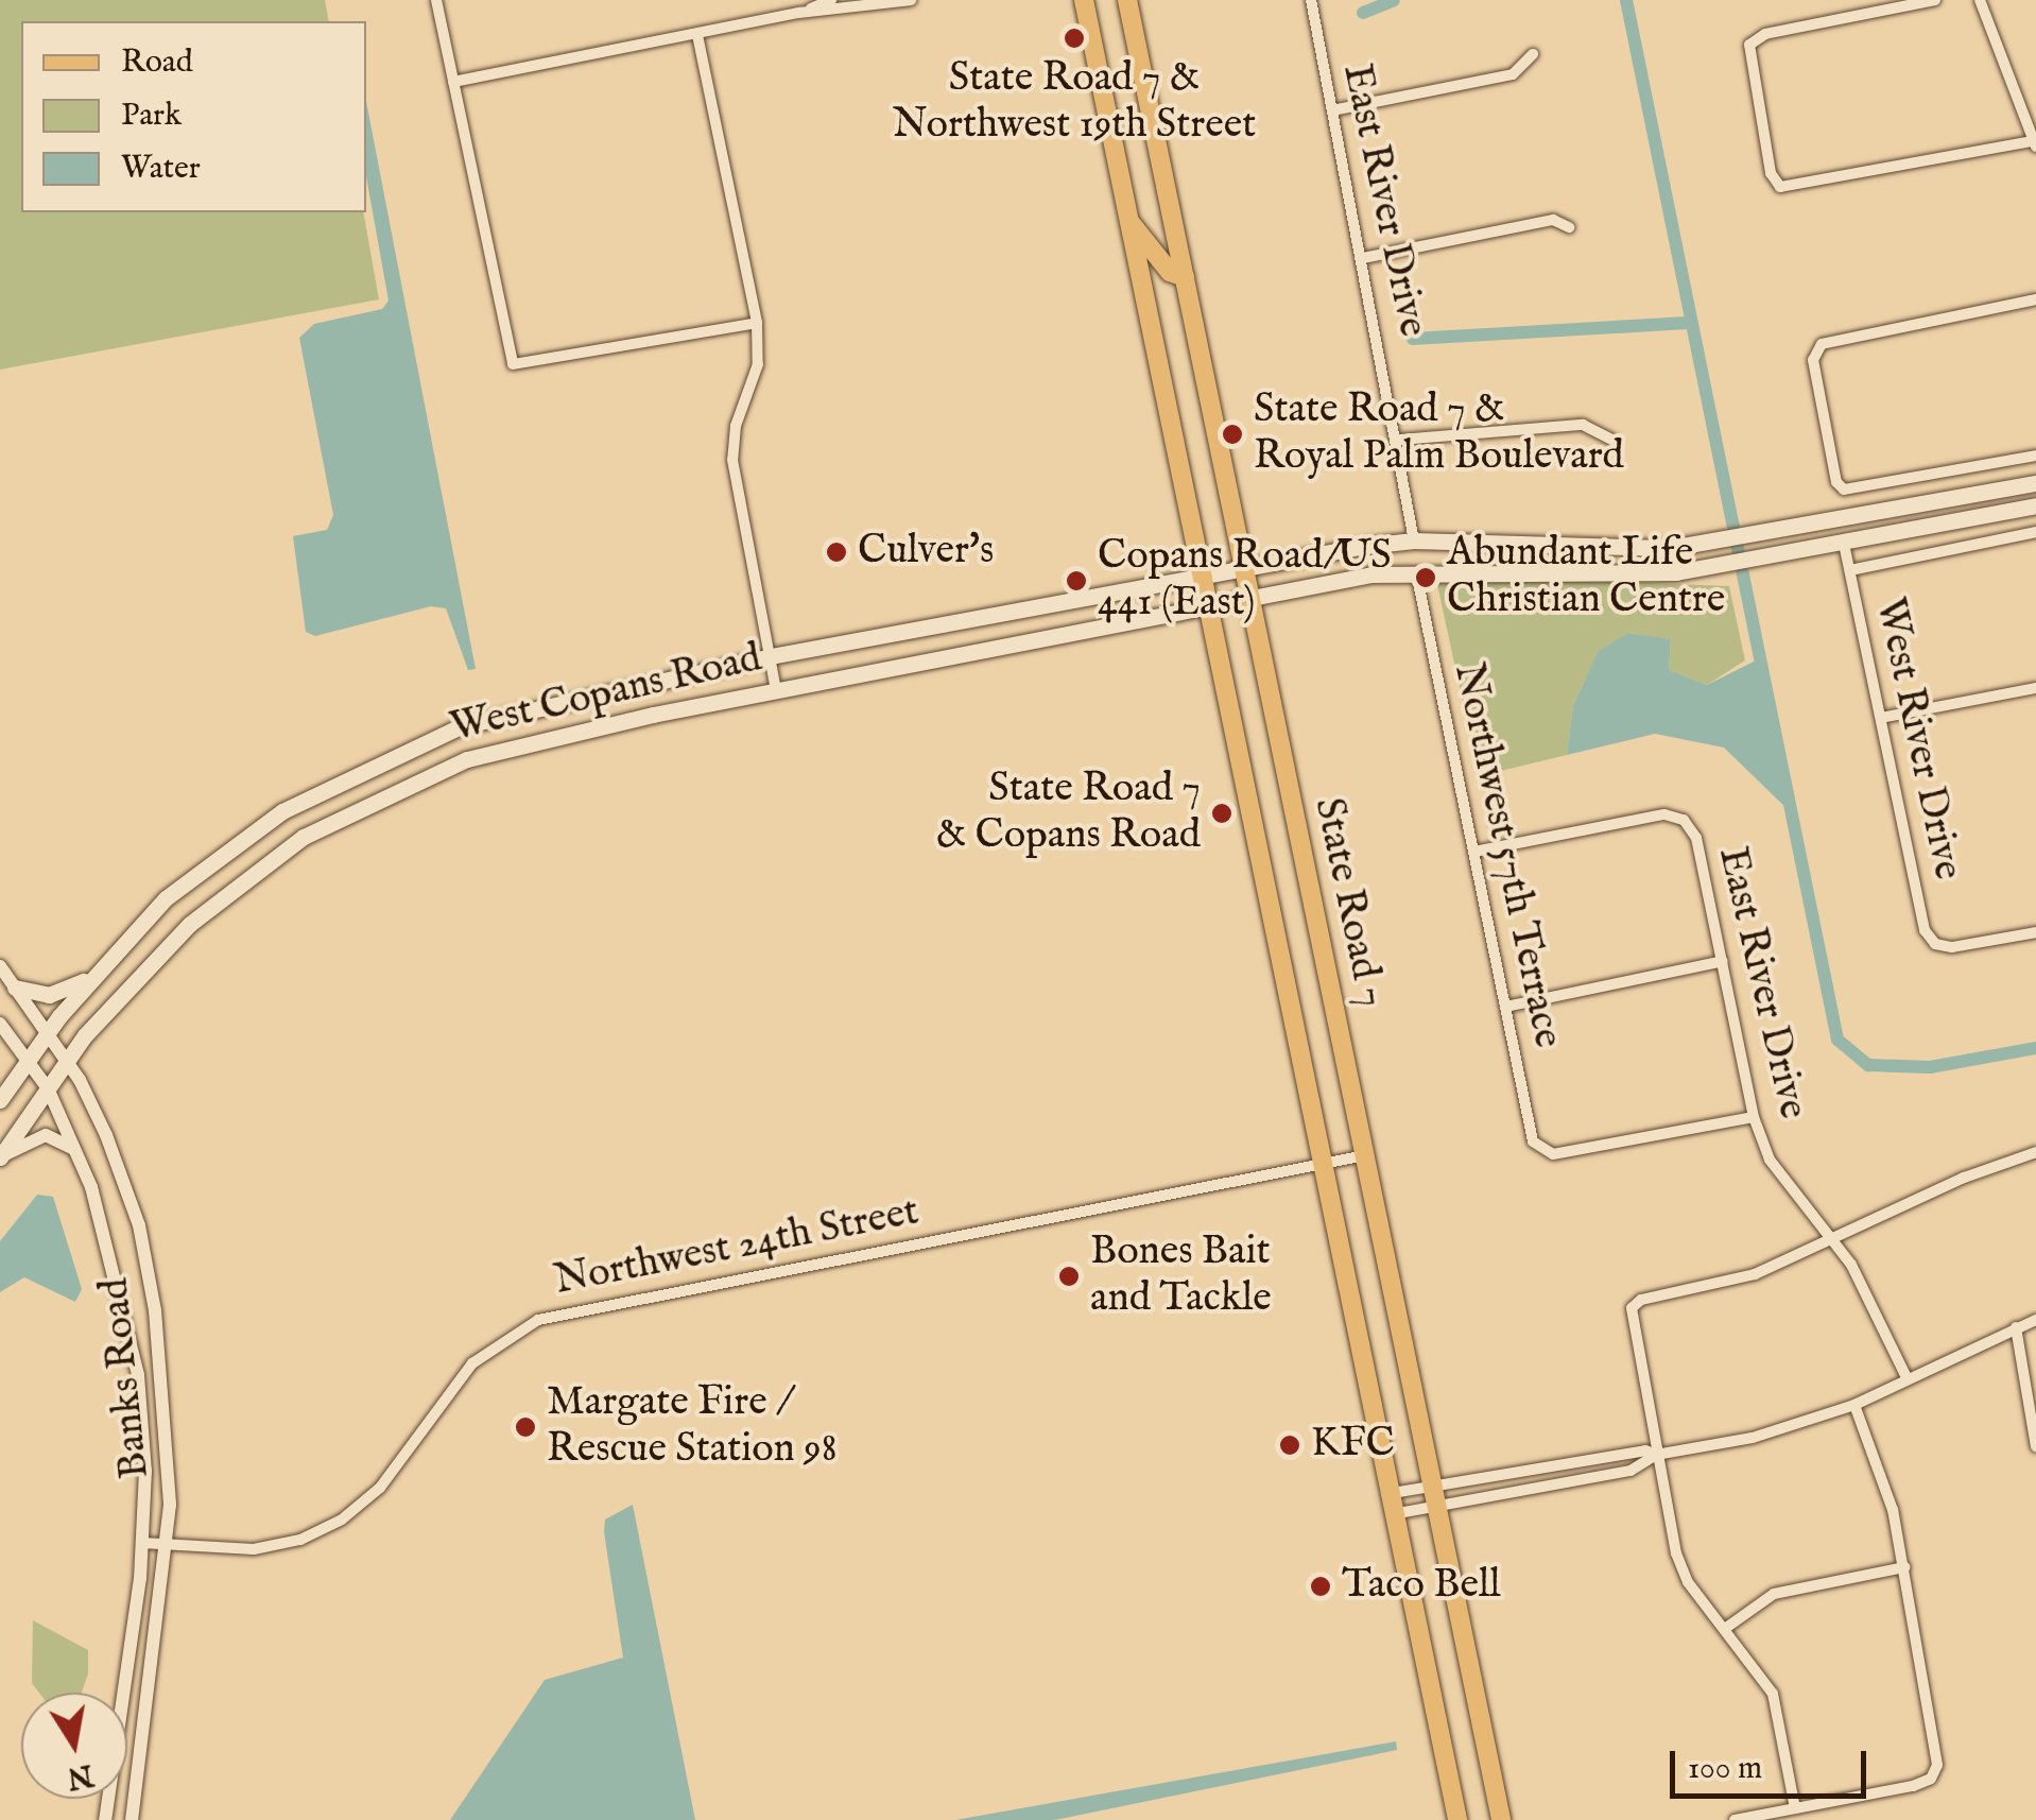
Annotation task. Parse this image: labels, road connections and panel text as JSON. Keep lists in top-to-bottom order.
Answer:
{
  "streets": {
    "main road": ["West Copans Road", "State Road 7"],
    "street": [
      "East River Drive",
      "West River Drive",
      "Northwest 57th Terrace",
      "Northwest 24th Street",
      "Banks Road"
    ]
  },
  "crossings": [
    ["East River Drive", "West Copans Road"],
    ["East River Drive", "Northwest 57th Terrace"],
    ["West Copans Road", "West River Drive"],
    ["West Copans Road", "Northwest 57th Terrace"],
    ["West Copans Road", "State Road 7"],
    ["West Copans Road", "Banks Road"],
    ["State Road 7", "Northwest 24th Street"],
    ["Northwest 24th Street", "Banks Road"]
  ],
  "places": [
    "State Road 7 & Northwest 19th Street",
    "State Road 7 & Royal Palm Boulevard",
    "Culver's",
    "Abundant Life Christian Centre",
    "Copans Road/US 441 (East)",
    "State Road 7 & Copans Road",
    "Bones Bait and Tackle",
    "Margate Fire / Rescue Station 98",
    "KFC",
    "Taco Bell"
  ],
  "legend": ["Road", "Park", "Water"],
  "scale_bar": "100 m",
  "north": "bottom"
}
